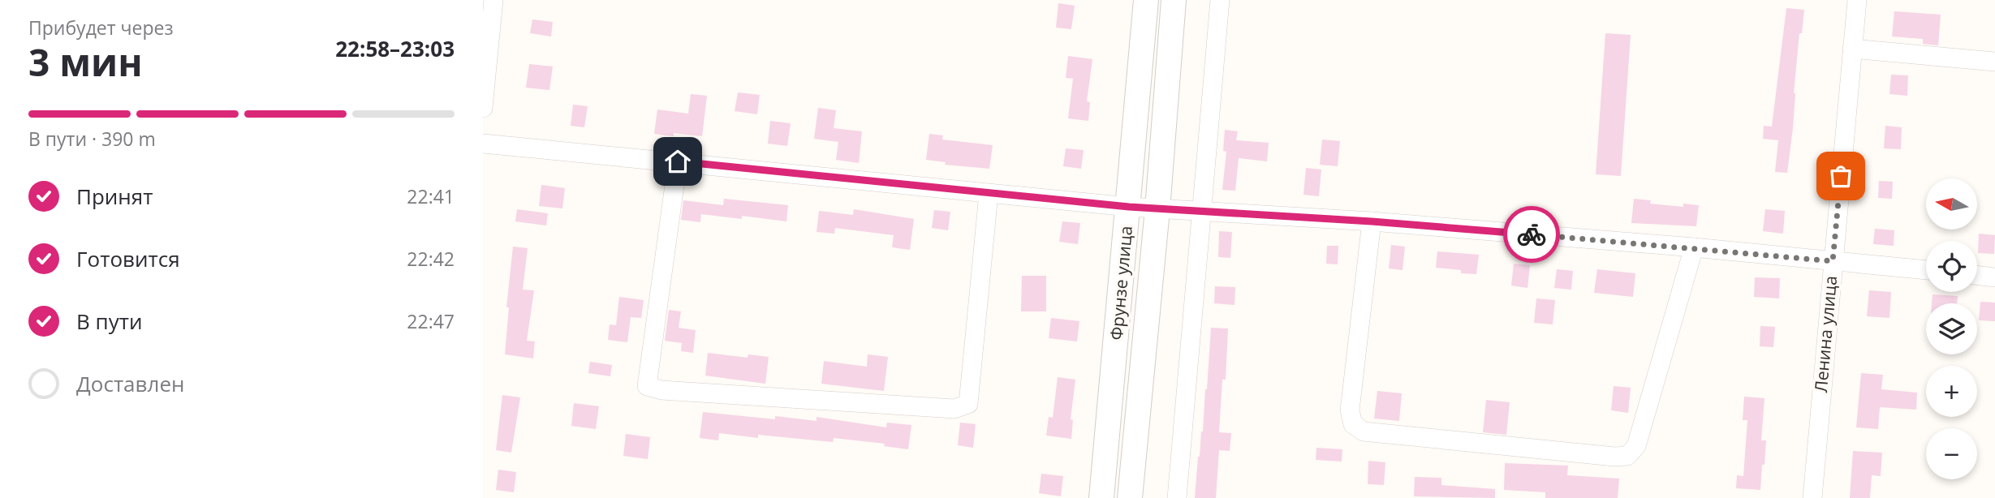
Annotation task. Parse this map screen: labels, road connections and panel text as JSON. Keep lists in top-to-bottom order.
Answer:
{
  "streets": {
    "main road": ["Фрунзе улица"],
    "street": ["Ленина улица"]
  },
  "north": "left",
  "page": {
    "heading": ["3 мин", "Прибудет через", "22:58–23:03"],
    "bar": "В пути · 390 m",
    "list": [
      ["Принят", "22:41"],
      ["Готовится", "22:42"],
      ["В пути", "22:47"],
      "Доставлен"
    ],
    "map_buttons": ["+", "−"]
  }
}
